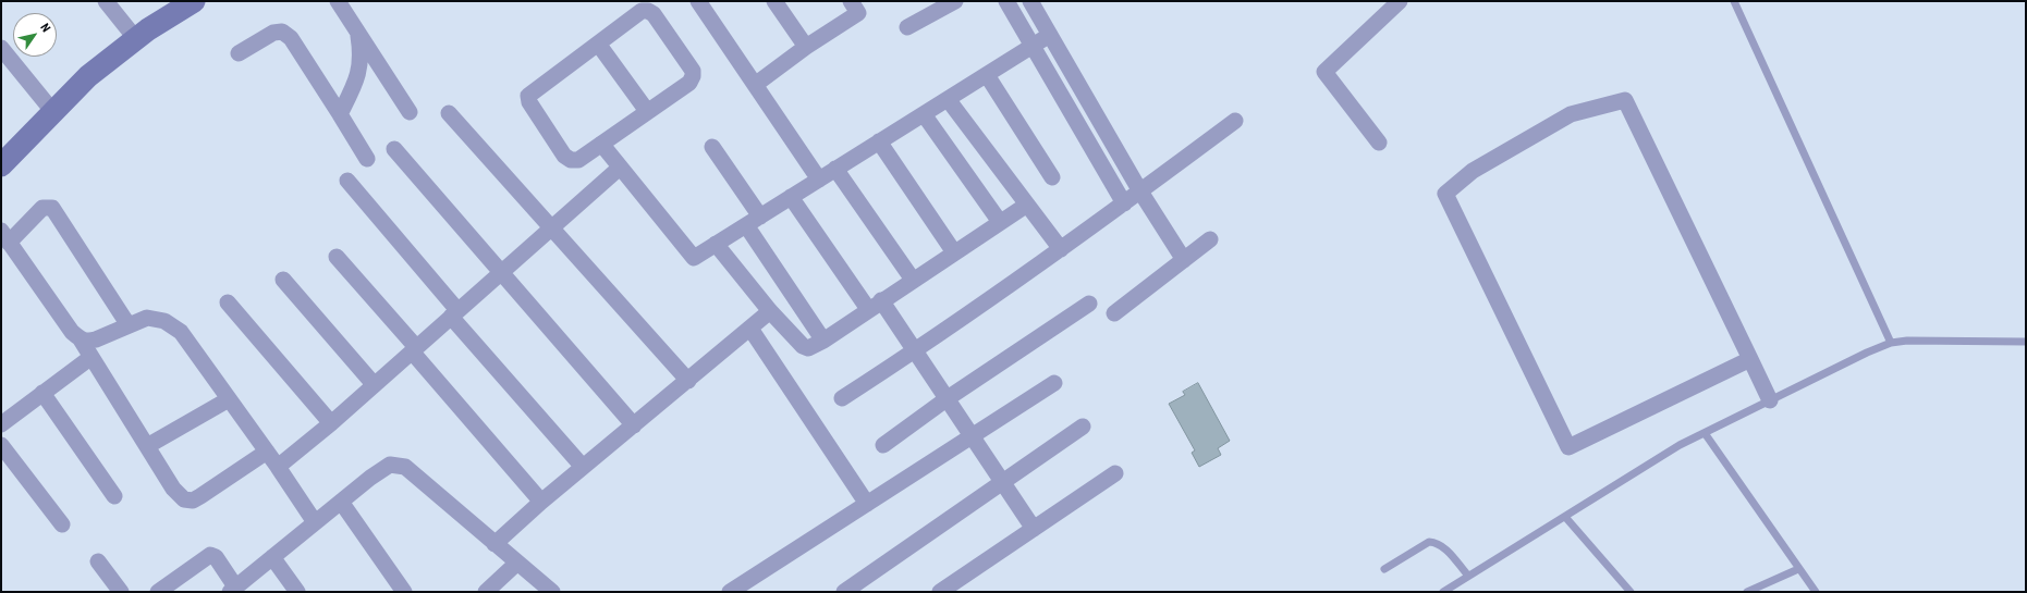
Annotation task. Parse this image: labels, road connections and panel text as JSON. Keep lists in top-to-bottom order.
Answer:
{
  "north": "top right"
}
